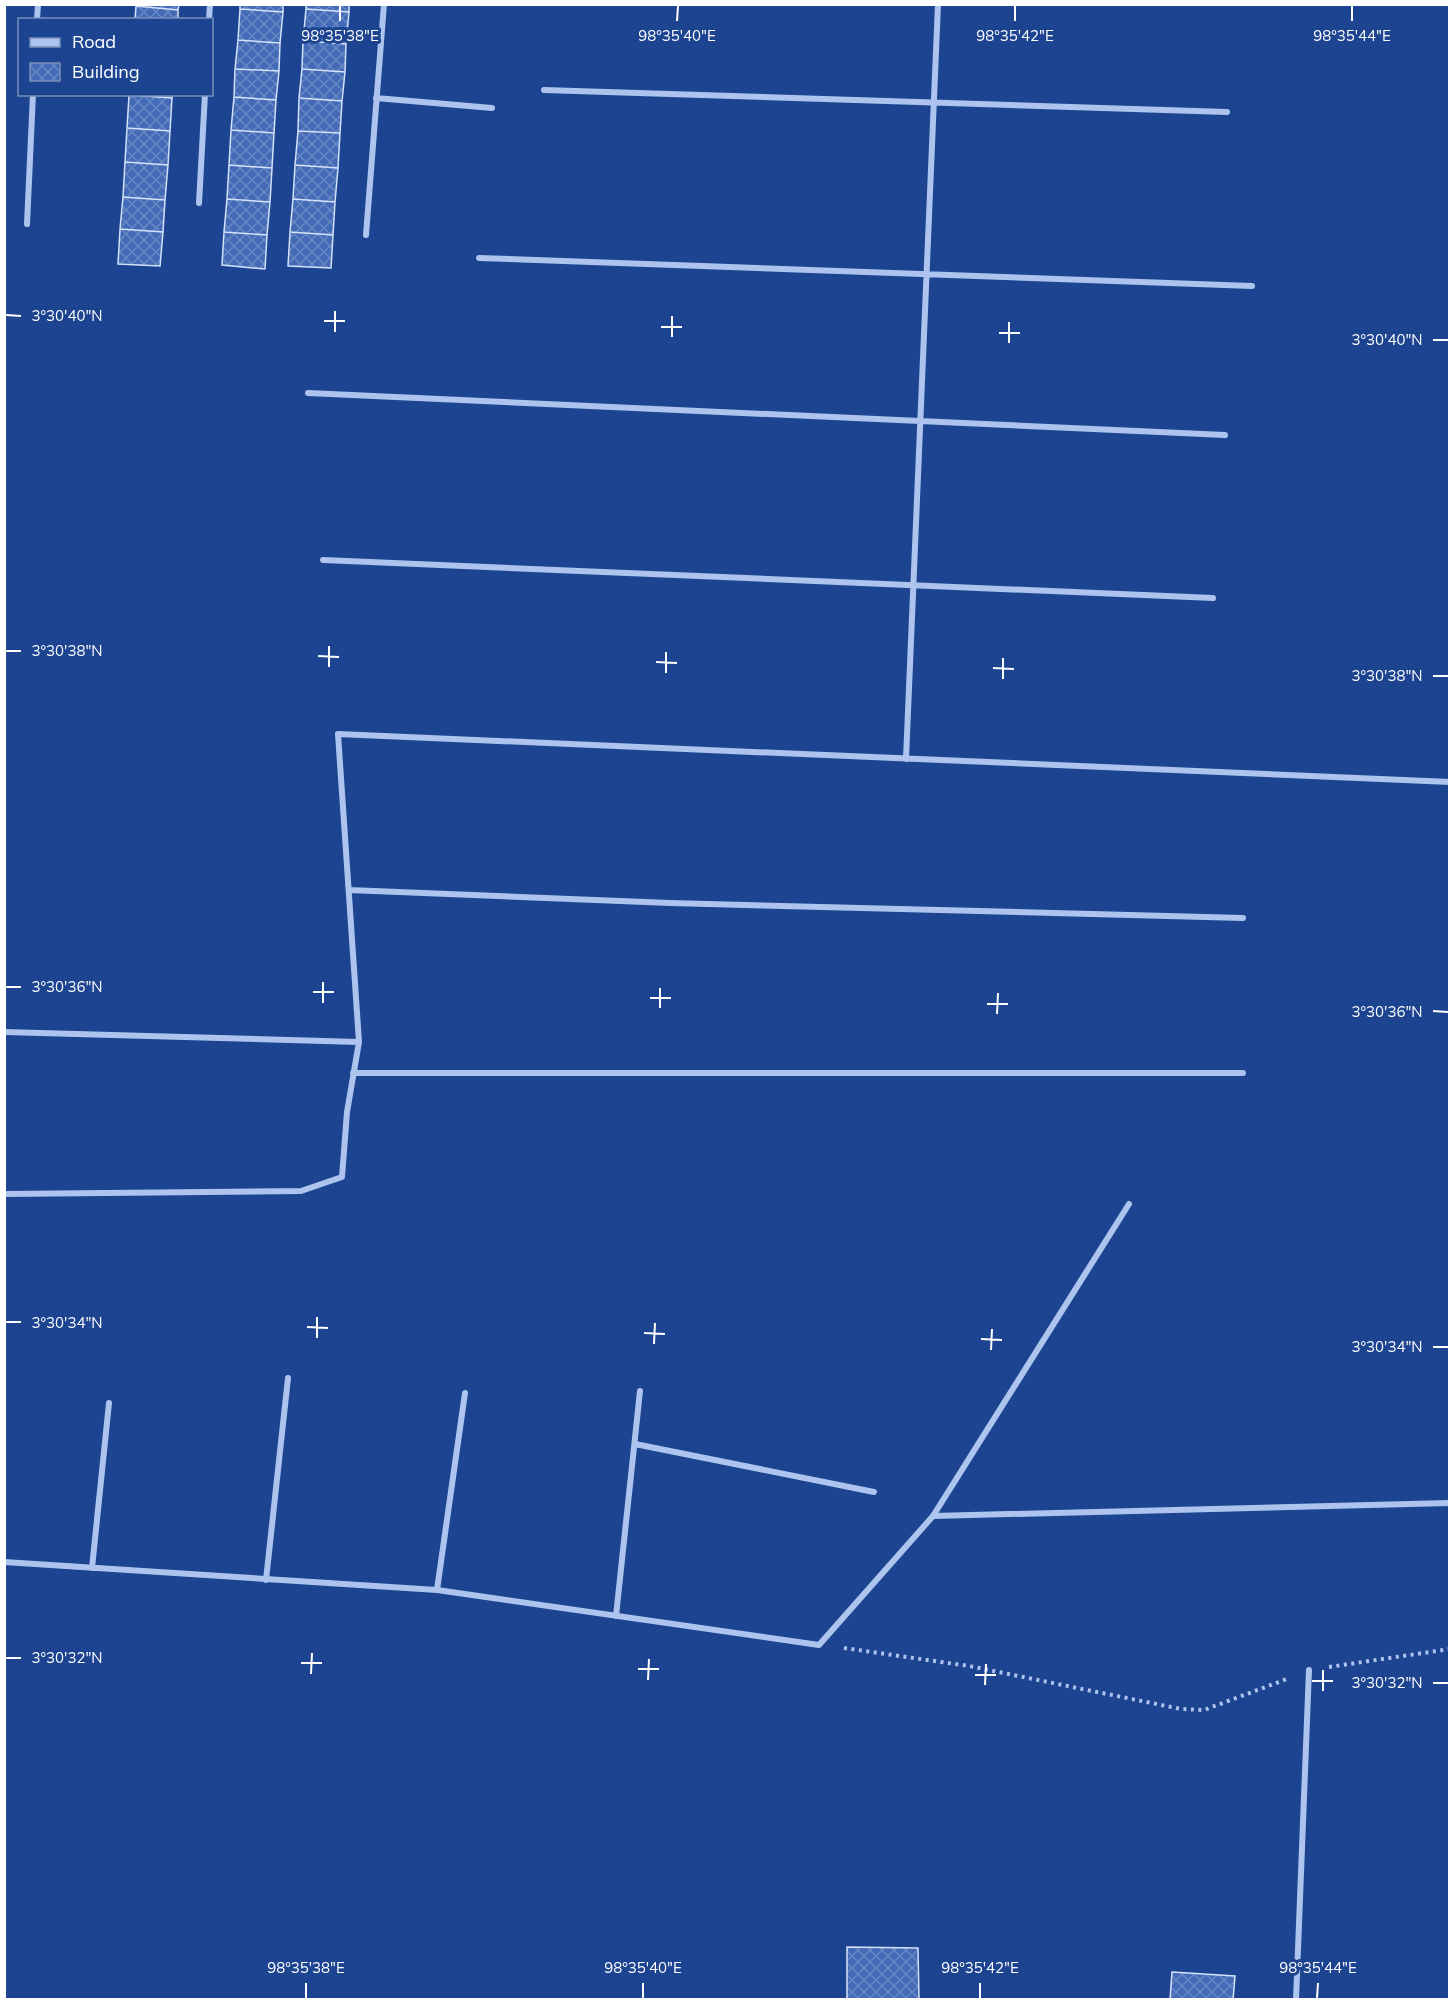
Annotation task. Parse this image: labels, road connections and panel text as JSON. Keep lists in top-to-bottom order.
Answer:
{
  "legend": ["Road", "Building"],
  "coordinates": [
    "98°35'38\"E",
    "98°35'40\"E",
    "98°35'42\"E",
    "98°35'44\"E",
    "3°30'40\"N",
    "3°30'38\"N",
    "3°30'36\"N",
    "3°30'34\"N",
    "3°30'32\"N"
  ]
}
